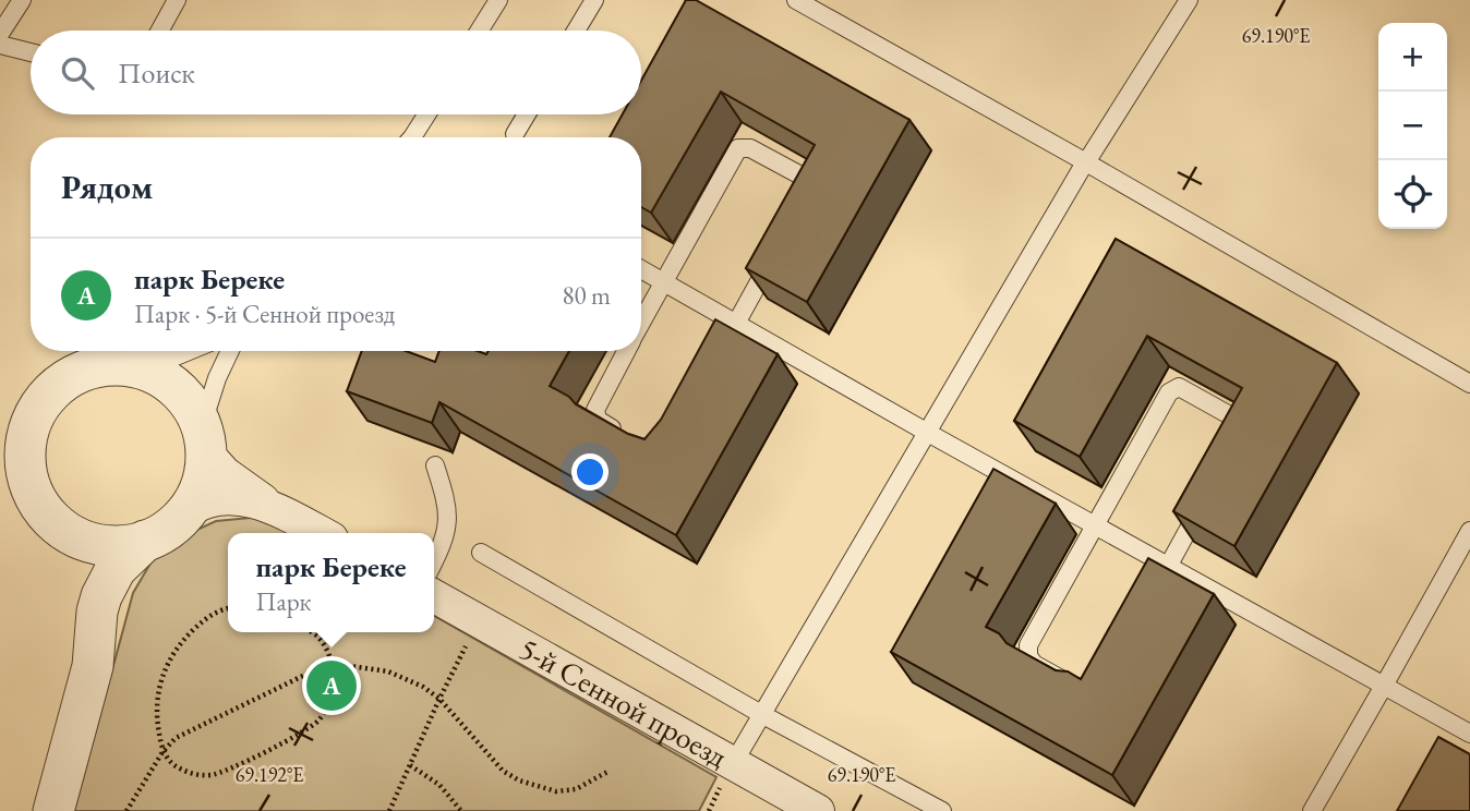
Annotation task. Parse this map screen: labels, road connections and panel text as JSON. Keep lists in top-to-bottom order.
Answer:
{
  "streets": {
    "street": ["5-й Сенной проезд"]
  },
  "page": {
    "map_buttons": ["+", "−"],
    "search": "Поиск",
    "heading": "Рядом",
    "list": [
      {
        "mark": "A",
        "name": "парк Береке",
        "note": "Парк · 5-й Сенной проезд",
        "value": "80 m"
      }
    ],
    "popup": ["парк Береке", "Парк"],
    "pins": "A"
  },
  "coordinates": ["69.190°E", "69.192°E"]
}
